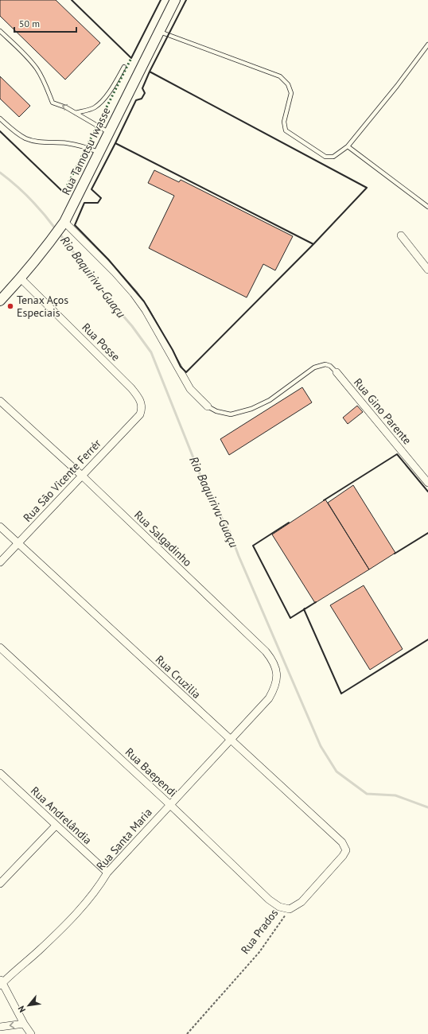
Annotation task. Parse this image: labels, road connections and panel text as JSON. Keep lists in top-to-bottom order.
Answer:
{
  "streets": {
    "street": [
      "Rua Tamotsu Iwasse",
      "Rua Posse",
      "Rua Gino Parente",
      "Rua São Vicente Ferrér",
      "Rua Salgadinho",
      "Rua Cruzilia",
      "Rua Baependi",
      "Rua Andrelândia",
      "Rua Santa Maria",
      "Rua Prados"
    ]
  },
  "crossings": [
    ["Rua Tamotsu Iwasse", "Rua Posse"],
    ["Rua Posse", "Rua São Vicente Ferrér"],
    ["Rua São Vicente Ferrér", "Rua Salgadinho"],
    ["Rua São Vicente Ferrér", "Rua Cruzilia"],
    ["Rua Salgadinho", "Rua Santa Maria"],
    ["Rua Cruzilia", "Rua Santa Maria"],
    ["Rua Cruzilia", "Rua Prados"],
    ["Rua Baependi", "Rua Santa Maria"],
    ["Rua Baependi", "Rua Prados"],
    ["Rua Andrelândia", "Rua Santa Maria"]
  ],
  "water": ["Rio Baquirivu-Guaçu"],
  "places": ["Tenax Aços Especiais"],
  "scale_bar": "50 m",
  "north": "bottom left"
}
